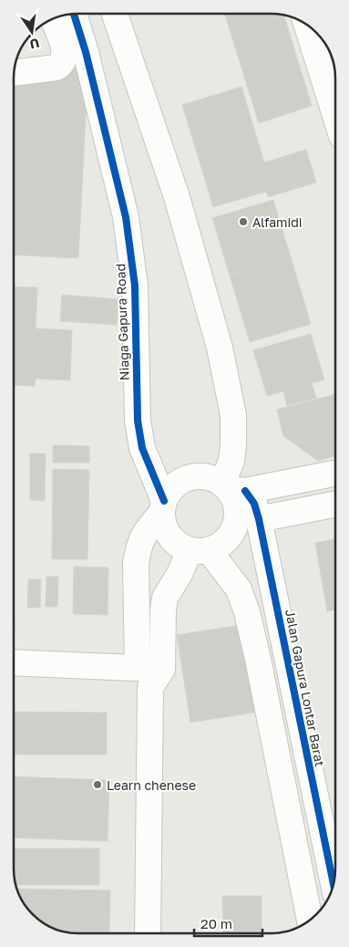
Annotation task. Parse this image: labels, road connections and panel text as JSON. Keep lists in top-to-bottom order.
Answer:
{
  "streets": {
    "street": ["Niaga Gapura Road", "Jalan Gapura Lontar Barat"]
  },
  "crossings": [
    ["Niaga Gapura Road", "Jalan Gapura Lontar Barat"]
  ],
  "places": ["Alfamidi", "Learn chenese"],
  "scale_bar": "20 m",
  "north": "bottom"
}
